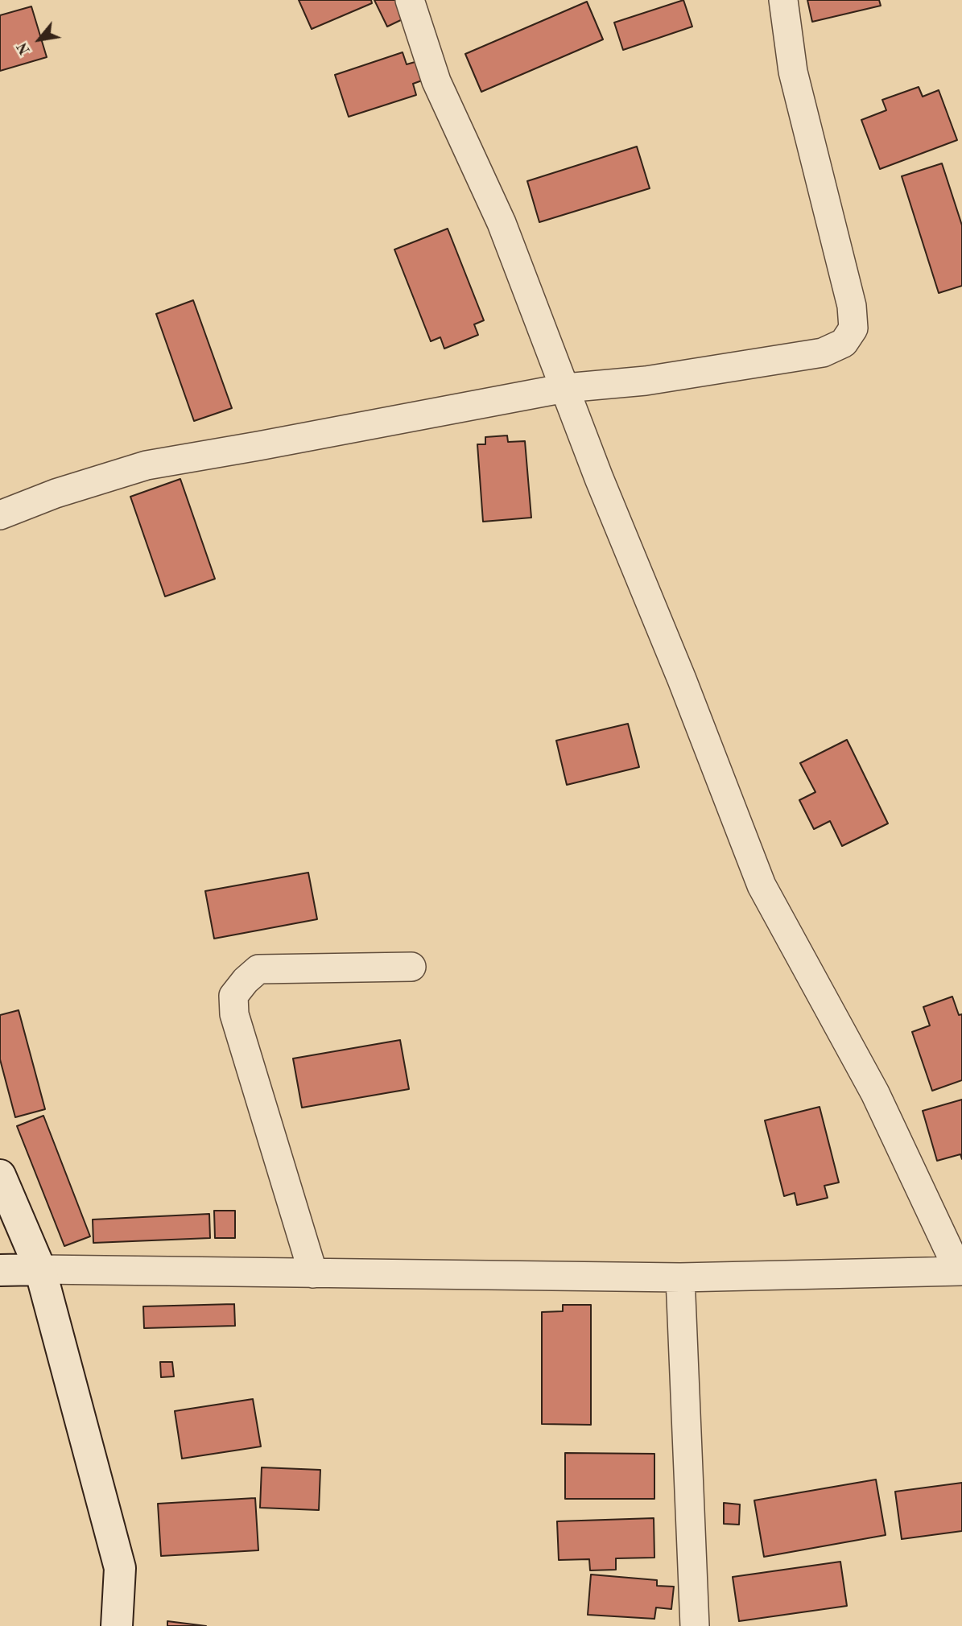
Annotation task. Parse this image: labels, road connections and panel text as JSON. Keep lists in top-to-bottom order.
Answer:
{
  "north": "bottom left"
}
